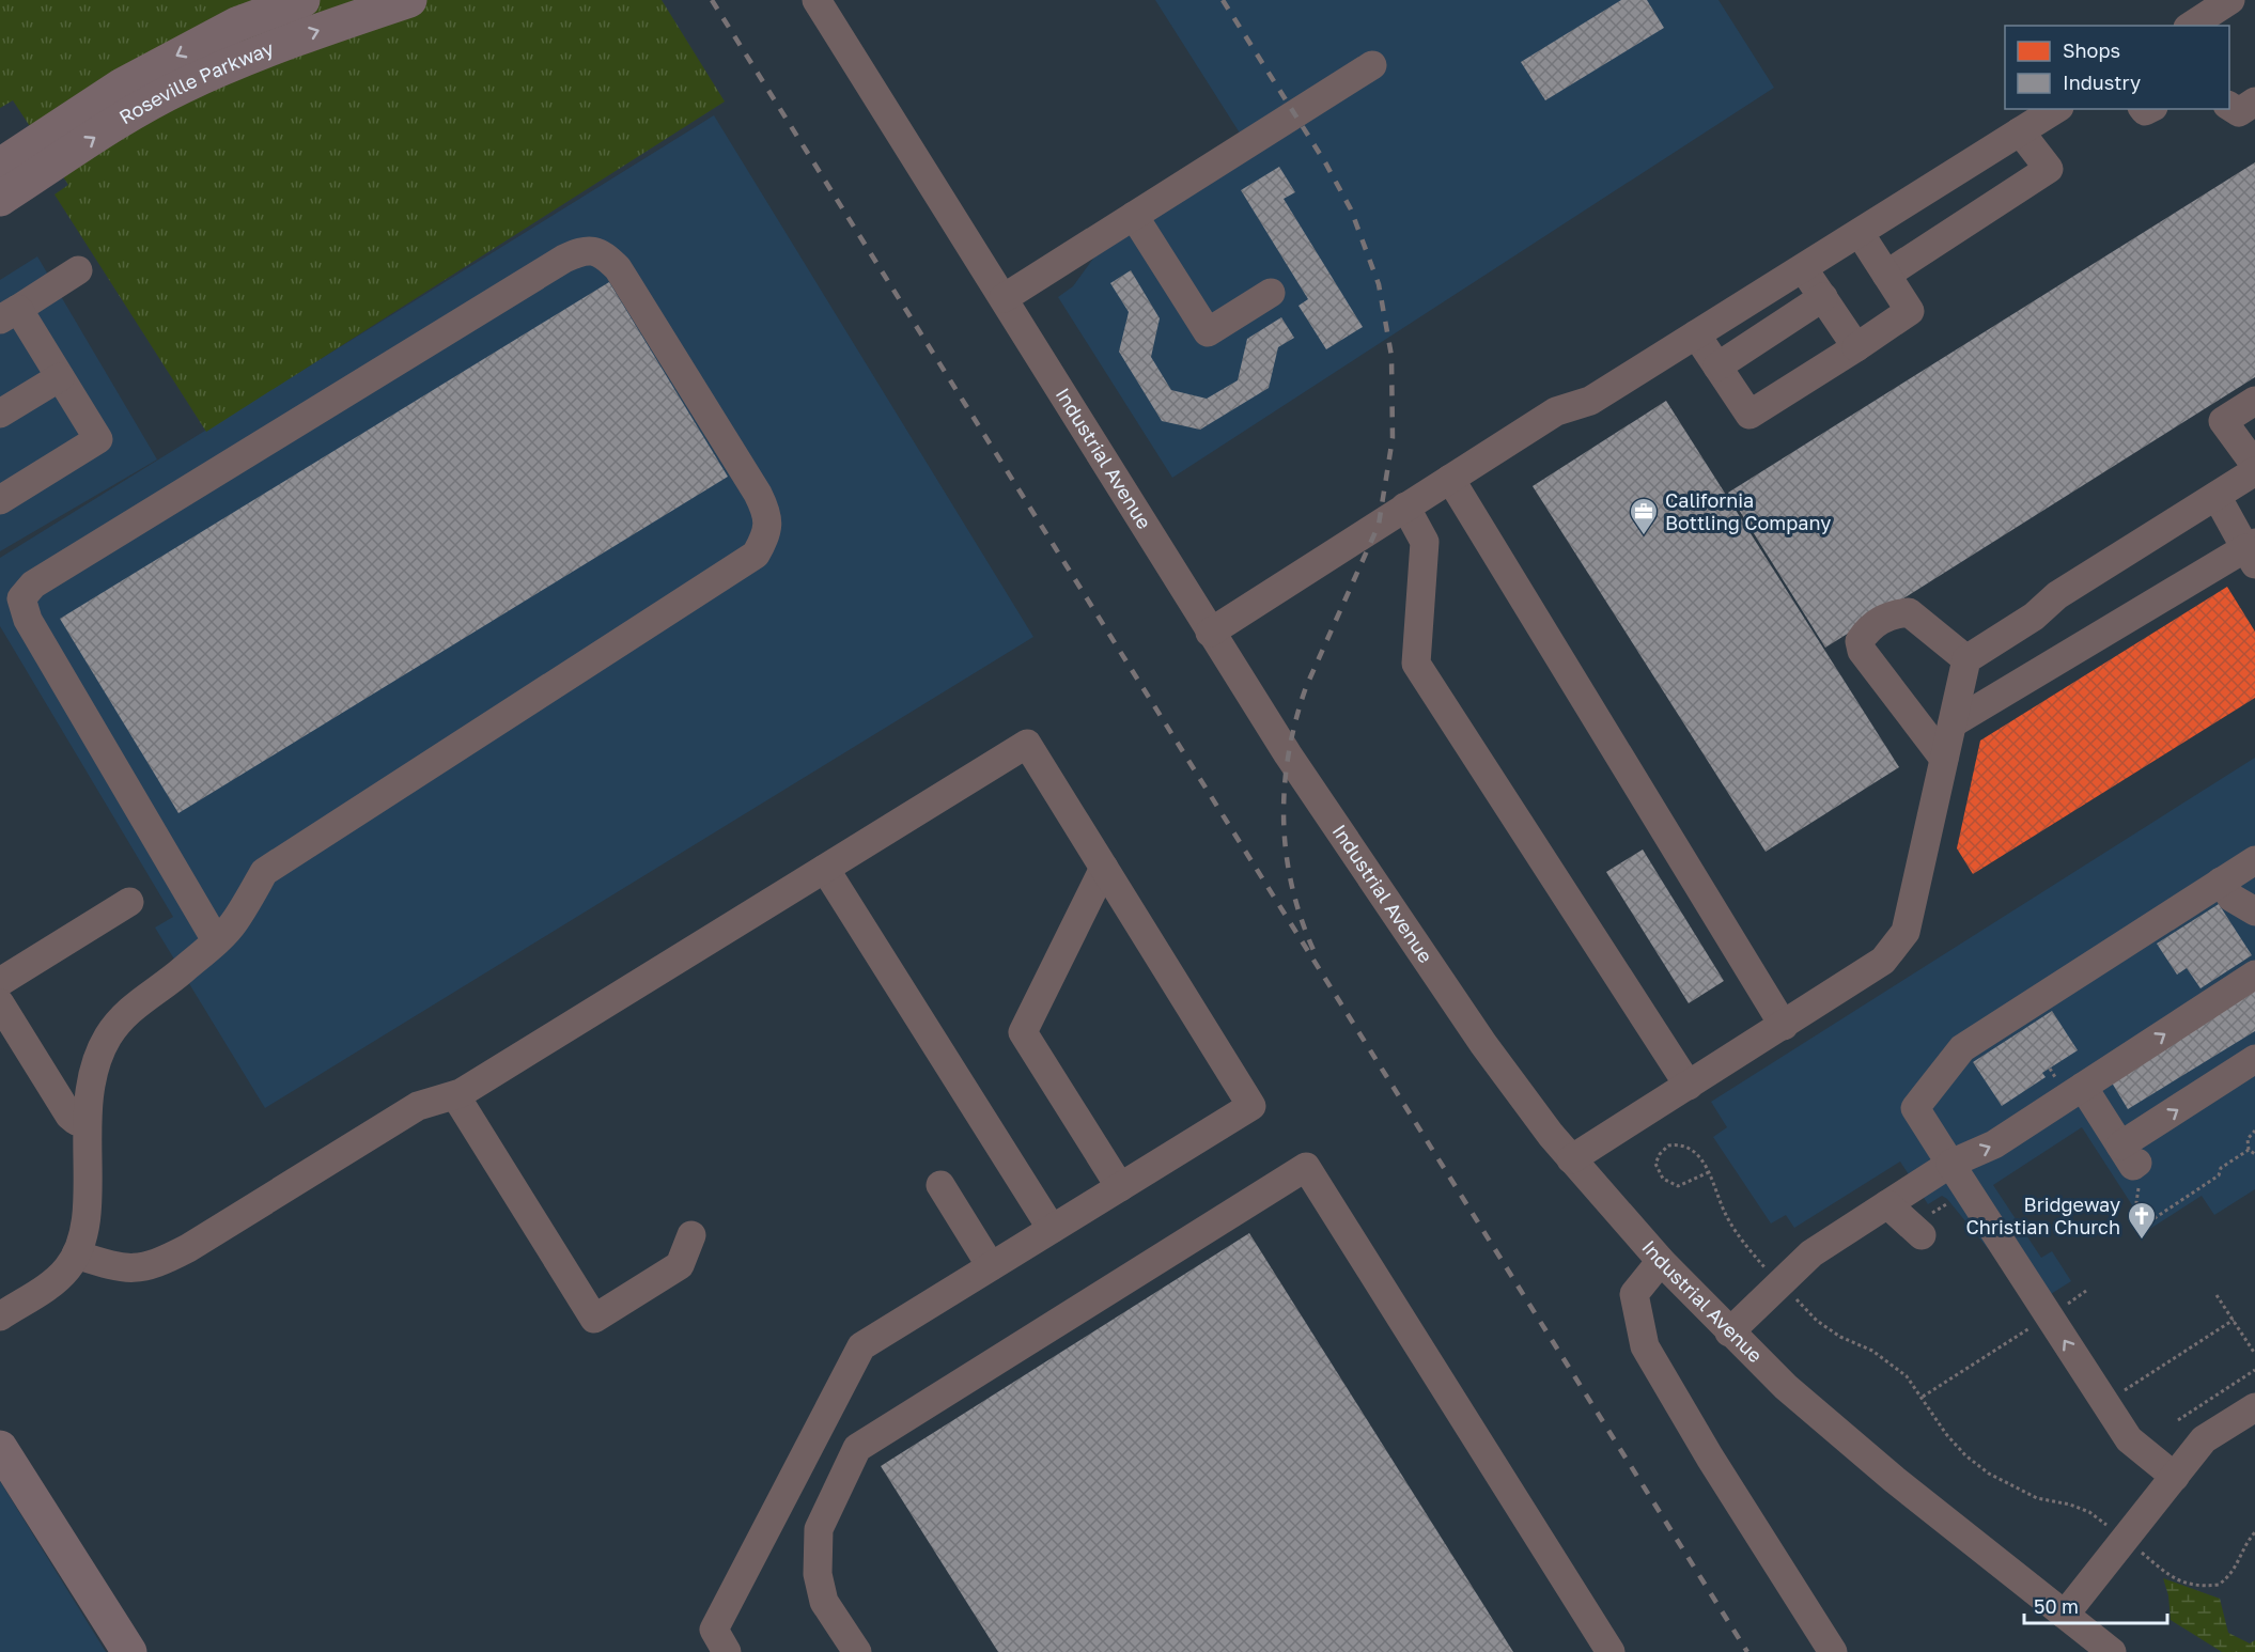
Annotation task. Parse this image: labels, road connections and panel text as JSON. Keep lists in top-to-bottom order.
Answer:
{
  "streets": {
    "main road": ["Roseville Parkway"],
    "street": ["Industrial Avenue"]
  },
  "places": {
    "office": ["California Bottling Company"],
    "church": ["Bridgeway Christian Church"]
  },
  "legend": ["Shops", "Industry"],
  "scale_bar": "50 m"
}
